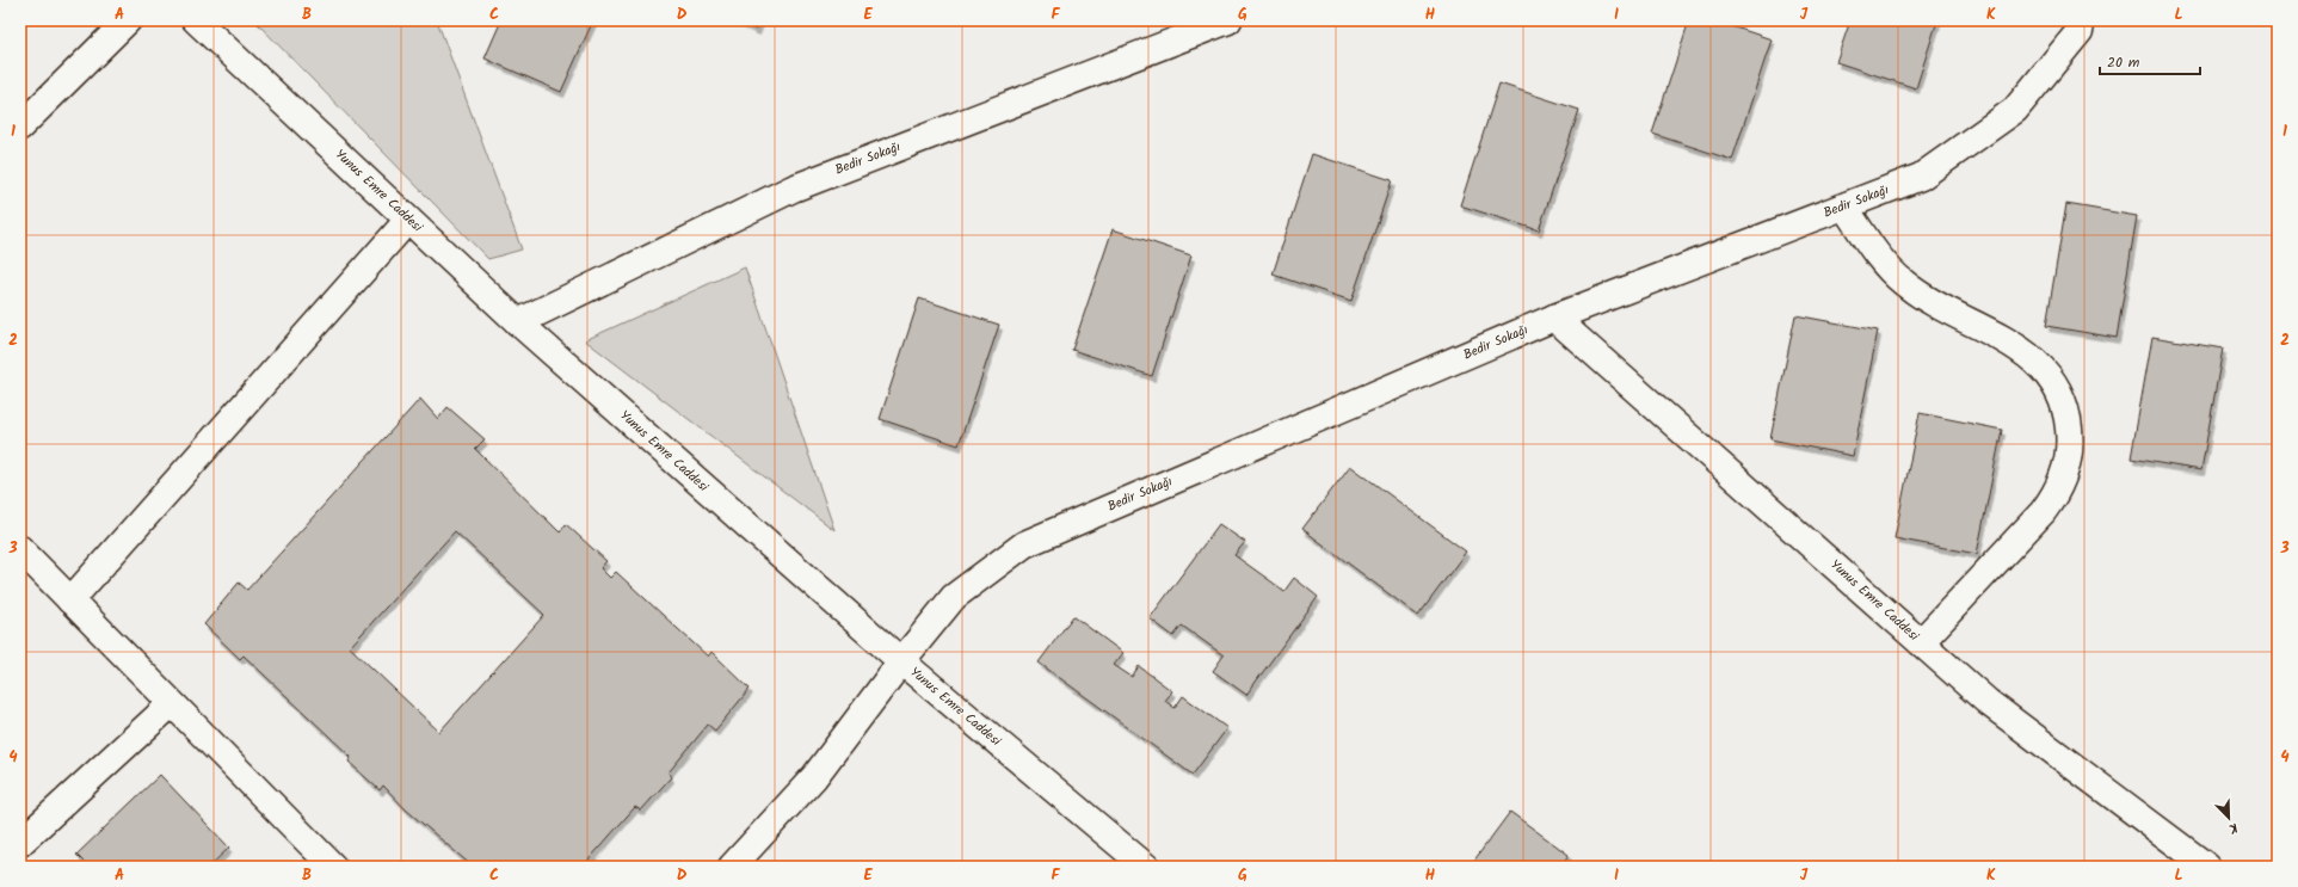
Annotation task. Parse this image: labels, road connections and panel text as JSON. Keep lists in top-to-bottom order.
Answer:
{
  "streets": {
    "street": ["Bedir Sokağı", "Yunus Emre Caddesi"]
  },
  "crossings": [
    ["Bedir Sokağı", "Yunus Emre Caddesi"]
  ],
  "scale_bar": "20 m",
  "north": "bottom right",
  "grid": {
    "columns": [
      "A",
      "B",
      "C",
      "D",
      "E",
      "F",
      "G",
      "H",
      "I",
      "J",
      "K",
      "L"
    ],
    "rows": [
      "1",
      "2",
      "3",
      "4"
    ]
  }
}
